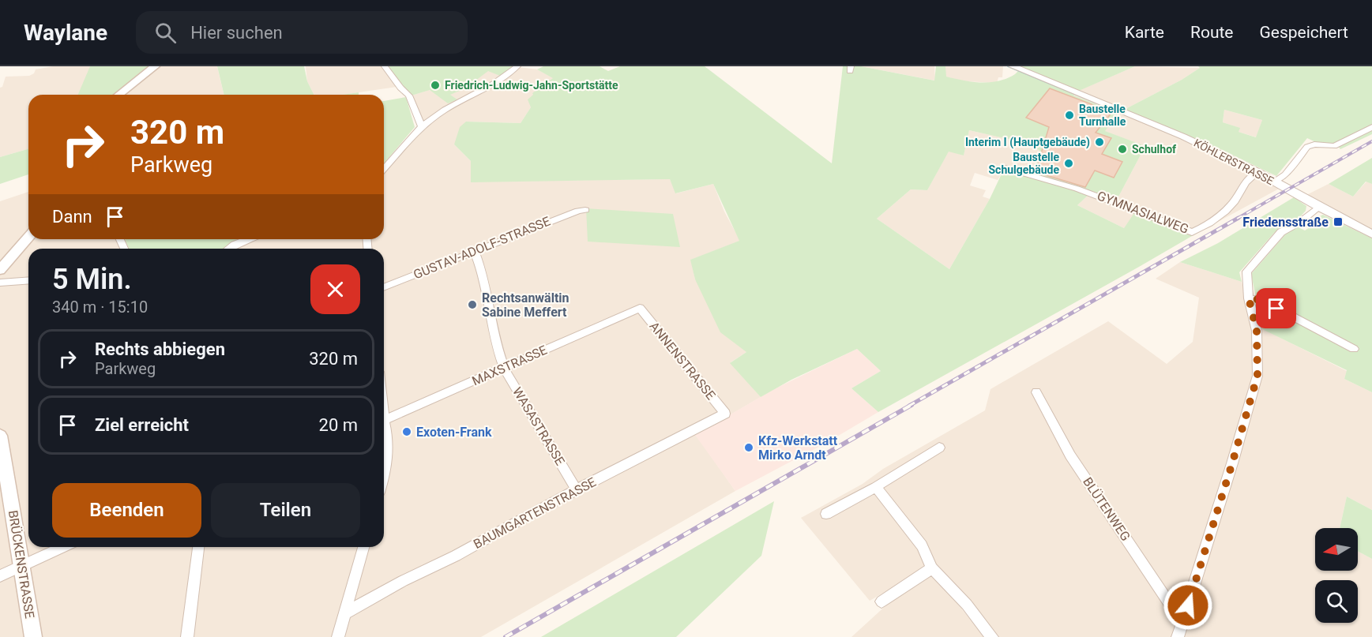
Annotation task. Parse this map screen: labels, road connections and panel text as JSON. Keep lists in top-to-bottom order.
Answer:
{
  "streets": {
    "main road": ["BRÜCKENSTRASSE"],
    "street": [
      "KÖHLERSTRASSE",
      "GYMNASIALWEG",
      "GUSTAV-ADOLF-STRASSE",
      "ANNENSTRASSE",
      "MAXSTRASSE",
      "WASASTRASSE",
      "BLÜTENWEG",
      "BAUMGARTENSTRASSE"
    ]
  },
  "crossings": [
    ["KÖHLERSTRASSE", "GYMNASIALWEG"],
    ["GUSTAV-ADOLF-STRASSE", "WASASTRASSE"],
    ["ANNENSTRASSE", "MAXSTRASSE"],
    ["ANNENSTRASSE", "BAUMGARTENSTRASSE"],
    ["MAXSTRASSE", "WASASTRASSE"],
    ["WASASTRASSE", "BAUMGARTENSTRASSE"]
  ],
  "places": {
    "other": [
      "Friedrich-Ludwig-Jahn-Sportstätte",
      "Baustelle Turnhalle",
      "Interim I (Hauptgebäude)",
      "Schulhof",
      "Baustelle Schulgebäude",
      "Rechtsanwältin Sabine Meffert",
      "Exoten-Frank",
      "Kfz-Werkstatt Mirko Arndt"
    ],
    "transit": ["Friedensstraße"]
  },
  "north": "left",
  "page": {
    "header": "Waylane",
    "search": "Hier suchen",
    "nav": ["Karte", "Route", "Gespeichert"],
    "turn": ["320 m", "Parkweg"],
    "then": "Dann",
    "heading": ["5 Min.", "340 m · 15:10"],
    "list": [
      {
        "name": "Rechts abbiegen",
        "note": "Parkweg",
        "value": "320 m"
      },
      {
        "name": "Ziel erreicht",
        "value": "20 m"
      }
    ],
    "buttons": ["Beenden", "Teilen"]
  }
}
